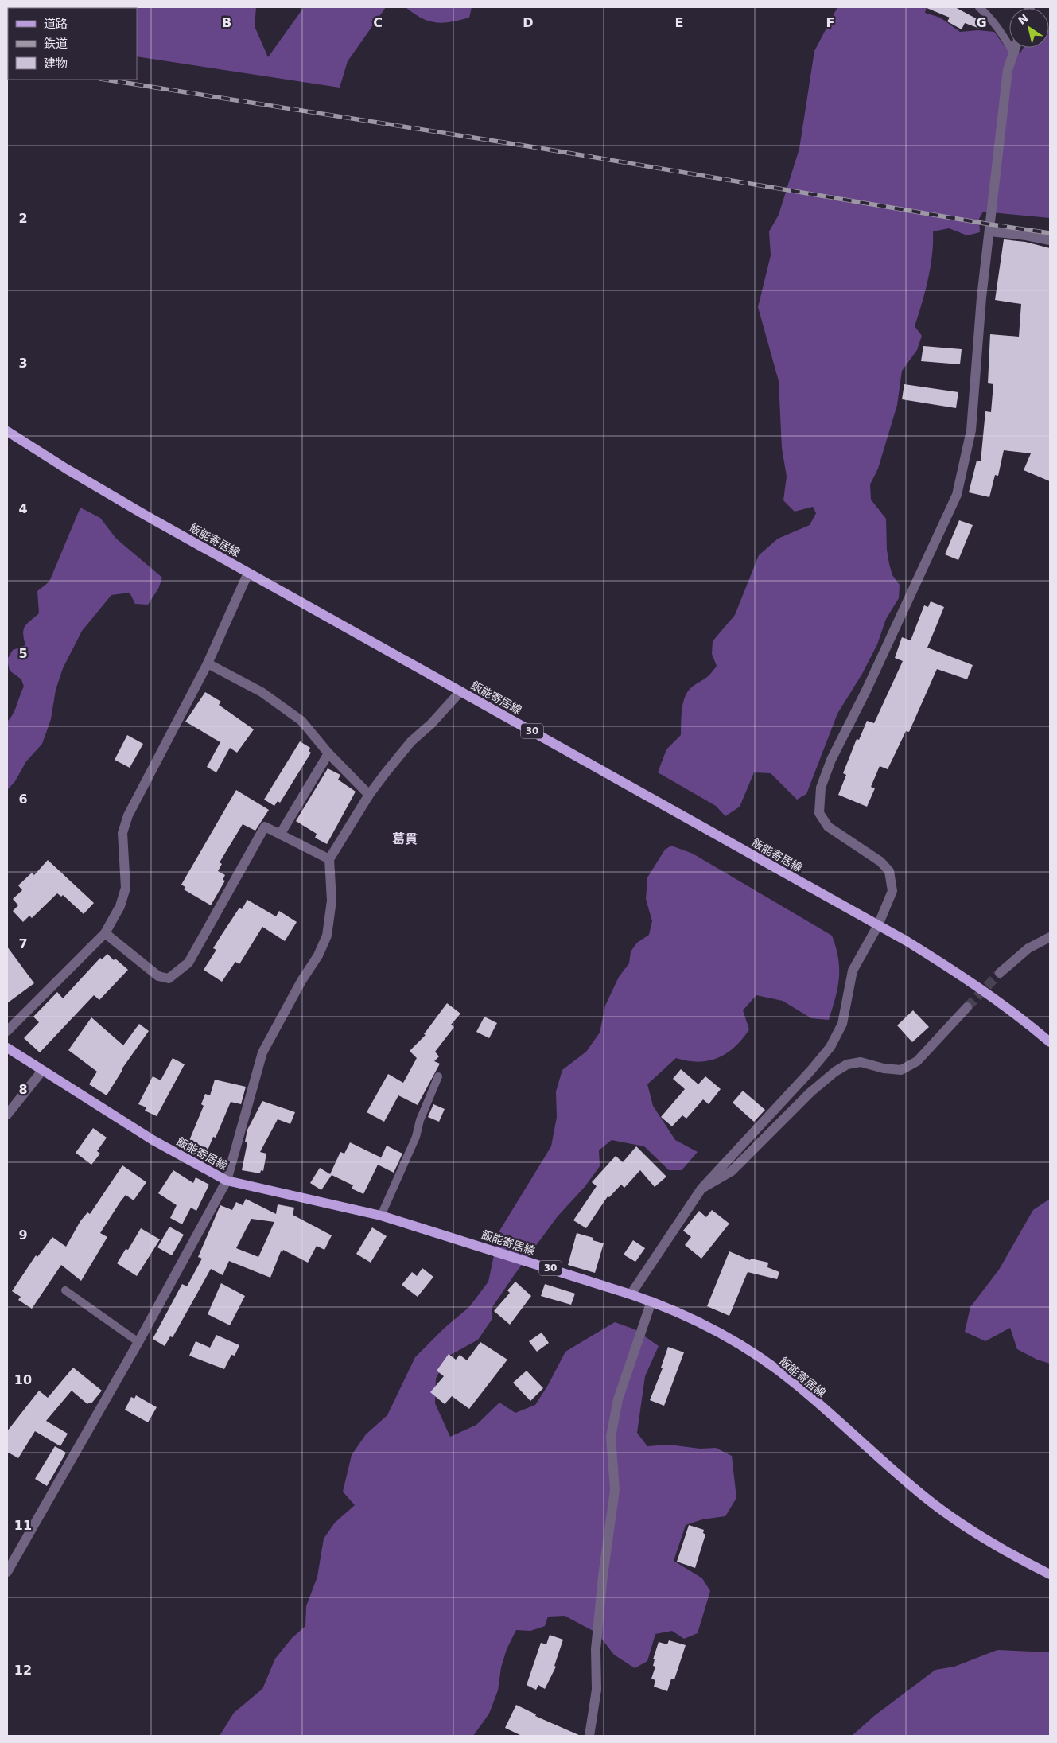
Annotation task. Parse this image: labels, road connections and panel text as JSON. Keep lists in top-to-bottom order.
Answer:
{
  "streets": {
    "main road": ["飯能寄居線", "30"]
  },
  "districts": ["葛貫"],
  "legend": ["道路", "鉄道", "建物"],
  "north": "top left",
  "grid": {
    "columns": [
      "B",
      "C",
      "D",
      "E",
      "F",
      "G"
    ],
    "rows": [
      "2",
      "3",
      "4",
      "5",
      "6",
      "7",
      "8",
      "9",
      "10",
      "11",
      "12"
    ]
  }
}
